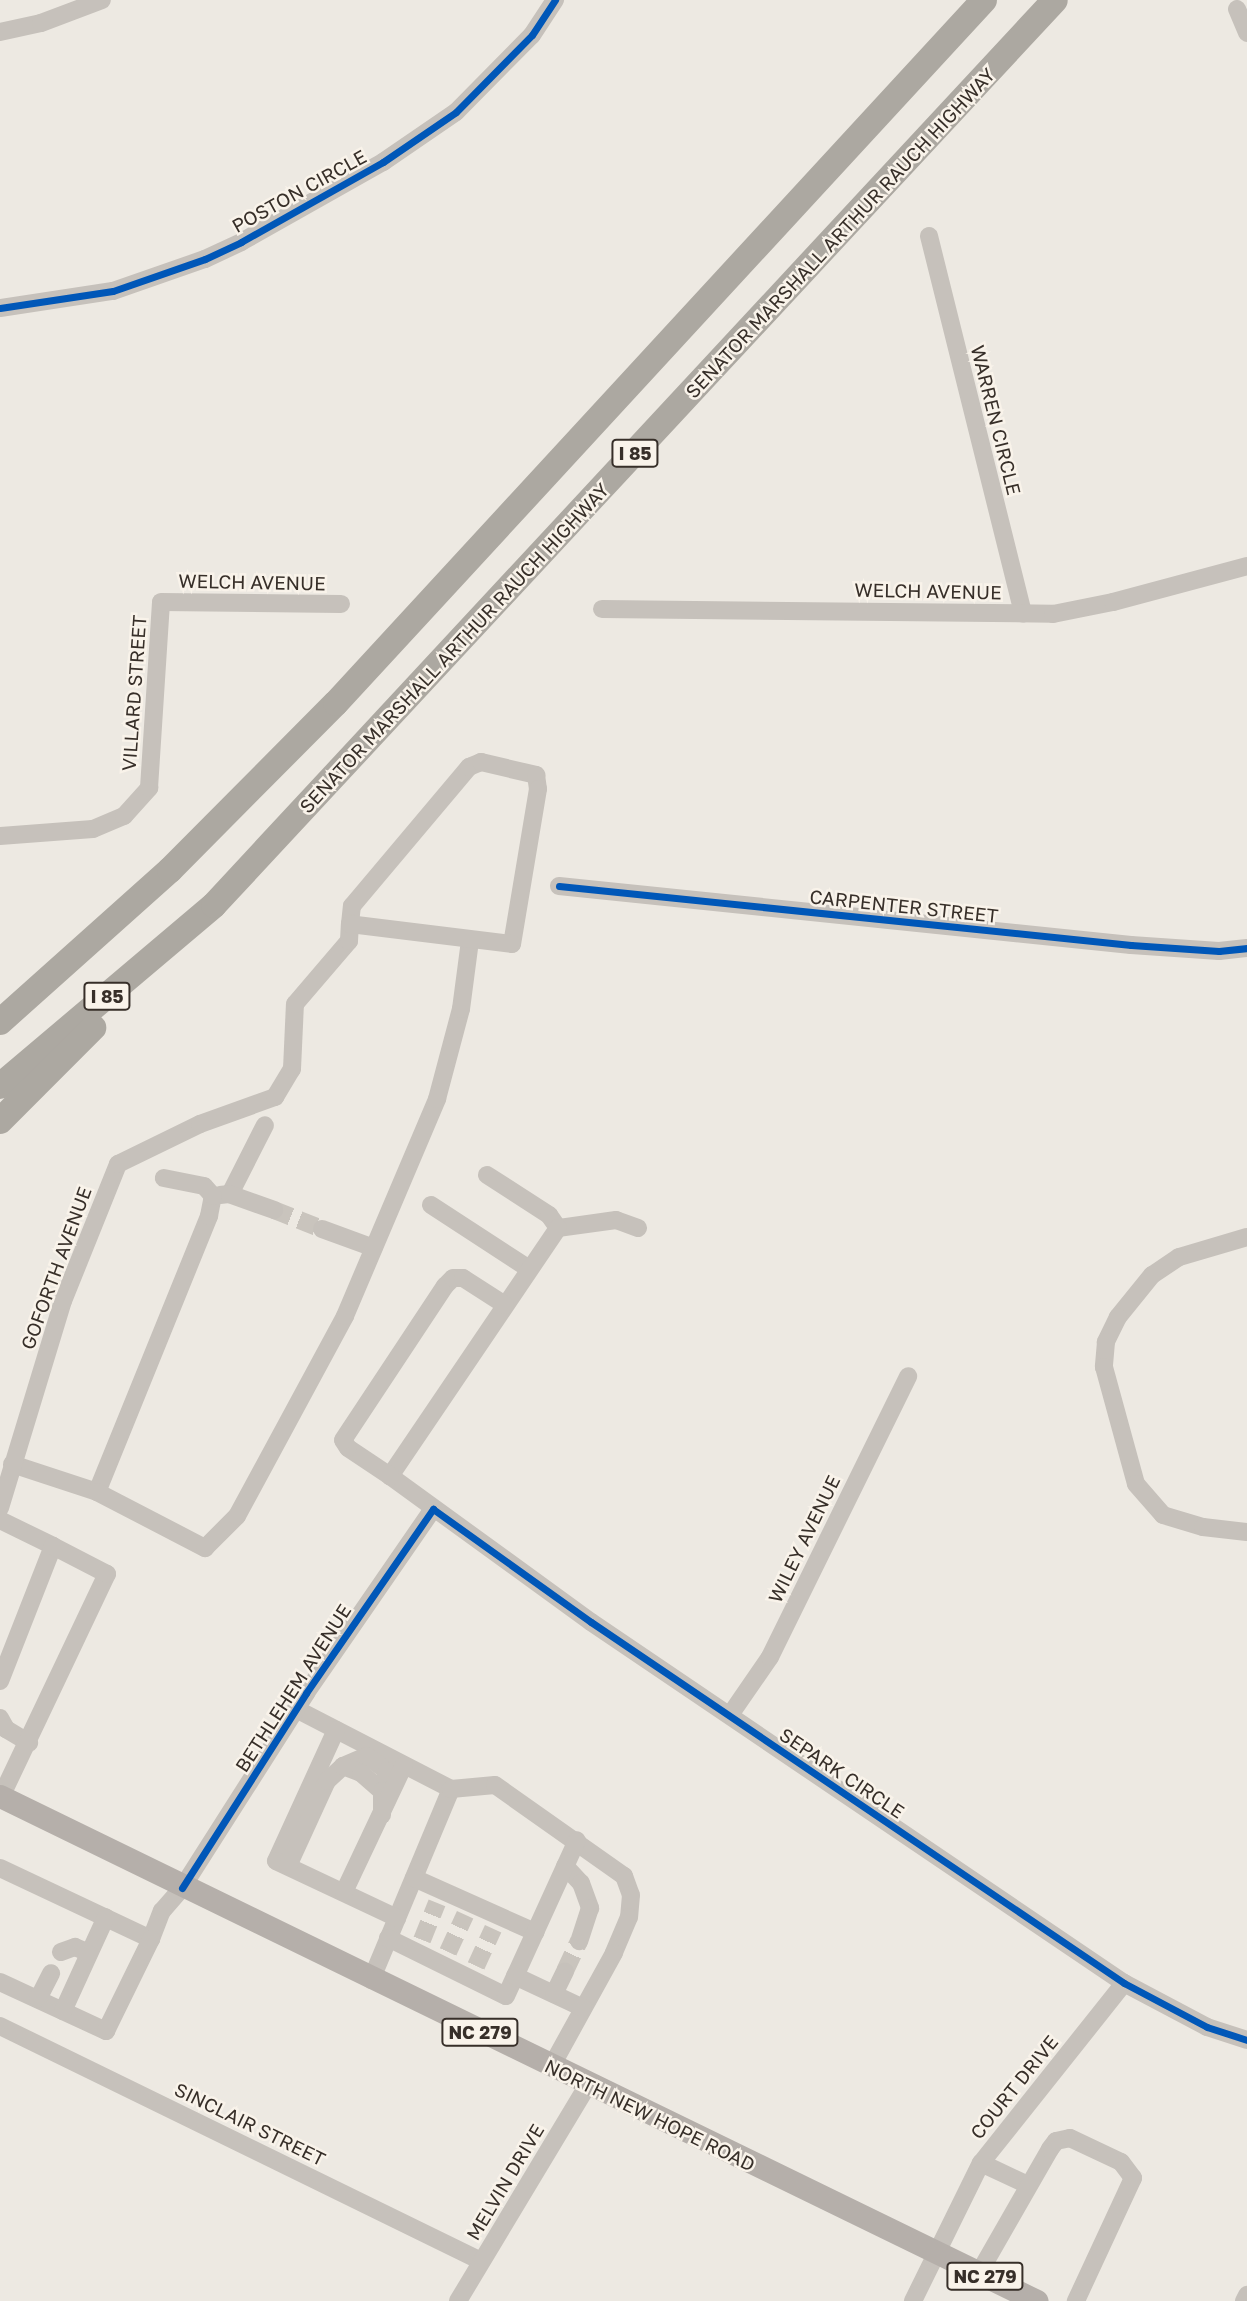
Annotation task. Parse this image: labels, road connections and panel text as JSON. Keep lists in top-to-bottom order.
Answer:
{
  "streets": {
    "highway": ["SENATOR MARSHALL ARTHUR RAUCH HIGHWAY", "I 85"],
    "main road": ["NC 279", "NORTH NEW HOPE ROAD"],
    "street": [
      "POSTON CIRCLE",
      "WARREN CIRCLE",
      "WELCH AVENUE",
      "VILLARD STREET",
      "CARPENTER STREET",
      "GOFORTH AVENUE",
      "WILEY AVENUE",
      "BETHLEHEM AVENUE",
      "SEPARK CIRCLE",
      "COURT DRIVE",
      "SINCLAIR STREET",
      "MELVIN DRIVE"
    ]
  },
  "crossings": [
    ["WARREN CIRCLE", "WELCH AVENUE"],
    ["WELCH AVENUE", "VILLARD STREET"],
    ["WILEY AVENUE", "SEPARK CIRCLE"],
    ["BETHLEHEM AVENUE", "SEPARK CIRCLE"],
    ["BETHLEHEM AVENUE", "NORTH NEW HOPE ROAD"],
    ["SEPARK CIRCLE", "COURT DRIVE"],
    ["COURT DRIVE", "NORTH NEW HOPE ROAD"],
    ["NORTH NEW HOPE ROAD", "MELVIN DRIVE"],
    ["SINCLAIR STREET", "MELVIN DRIVE"]
  ]
}
